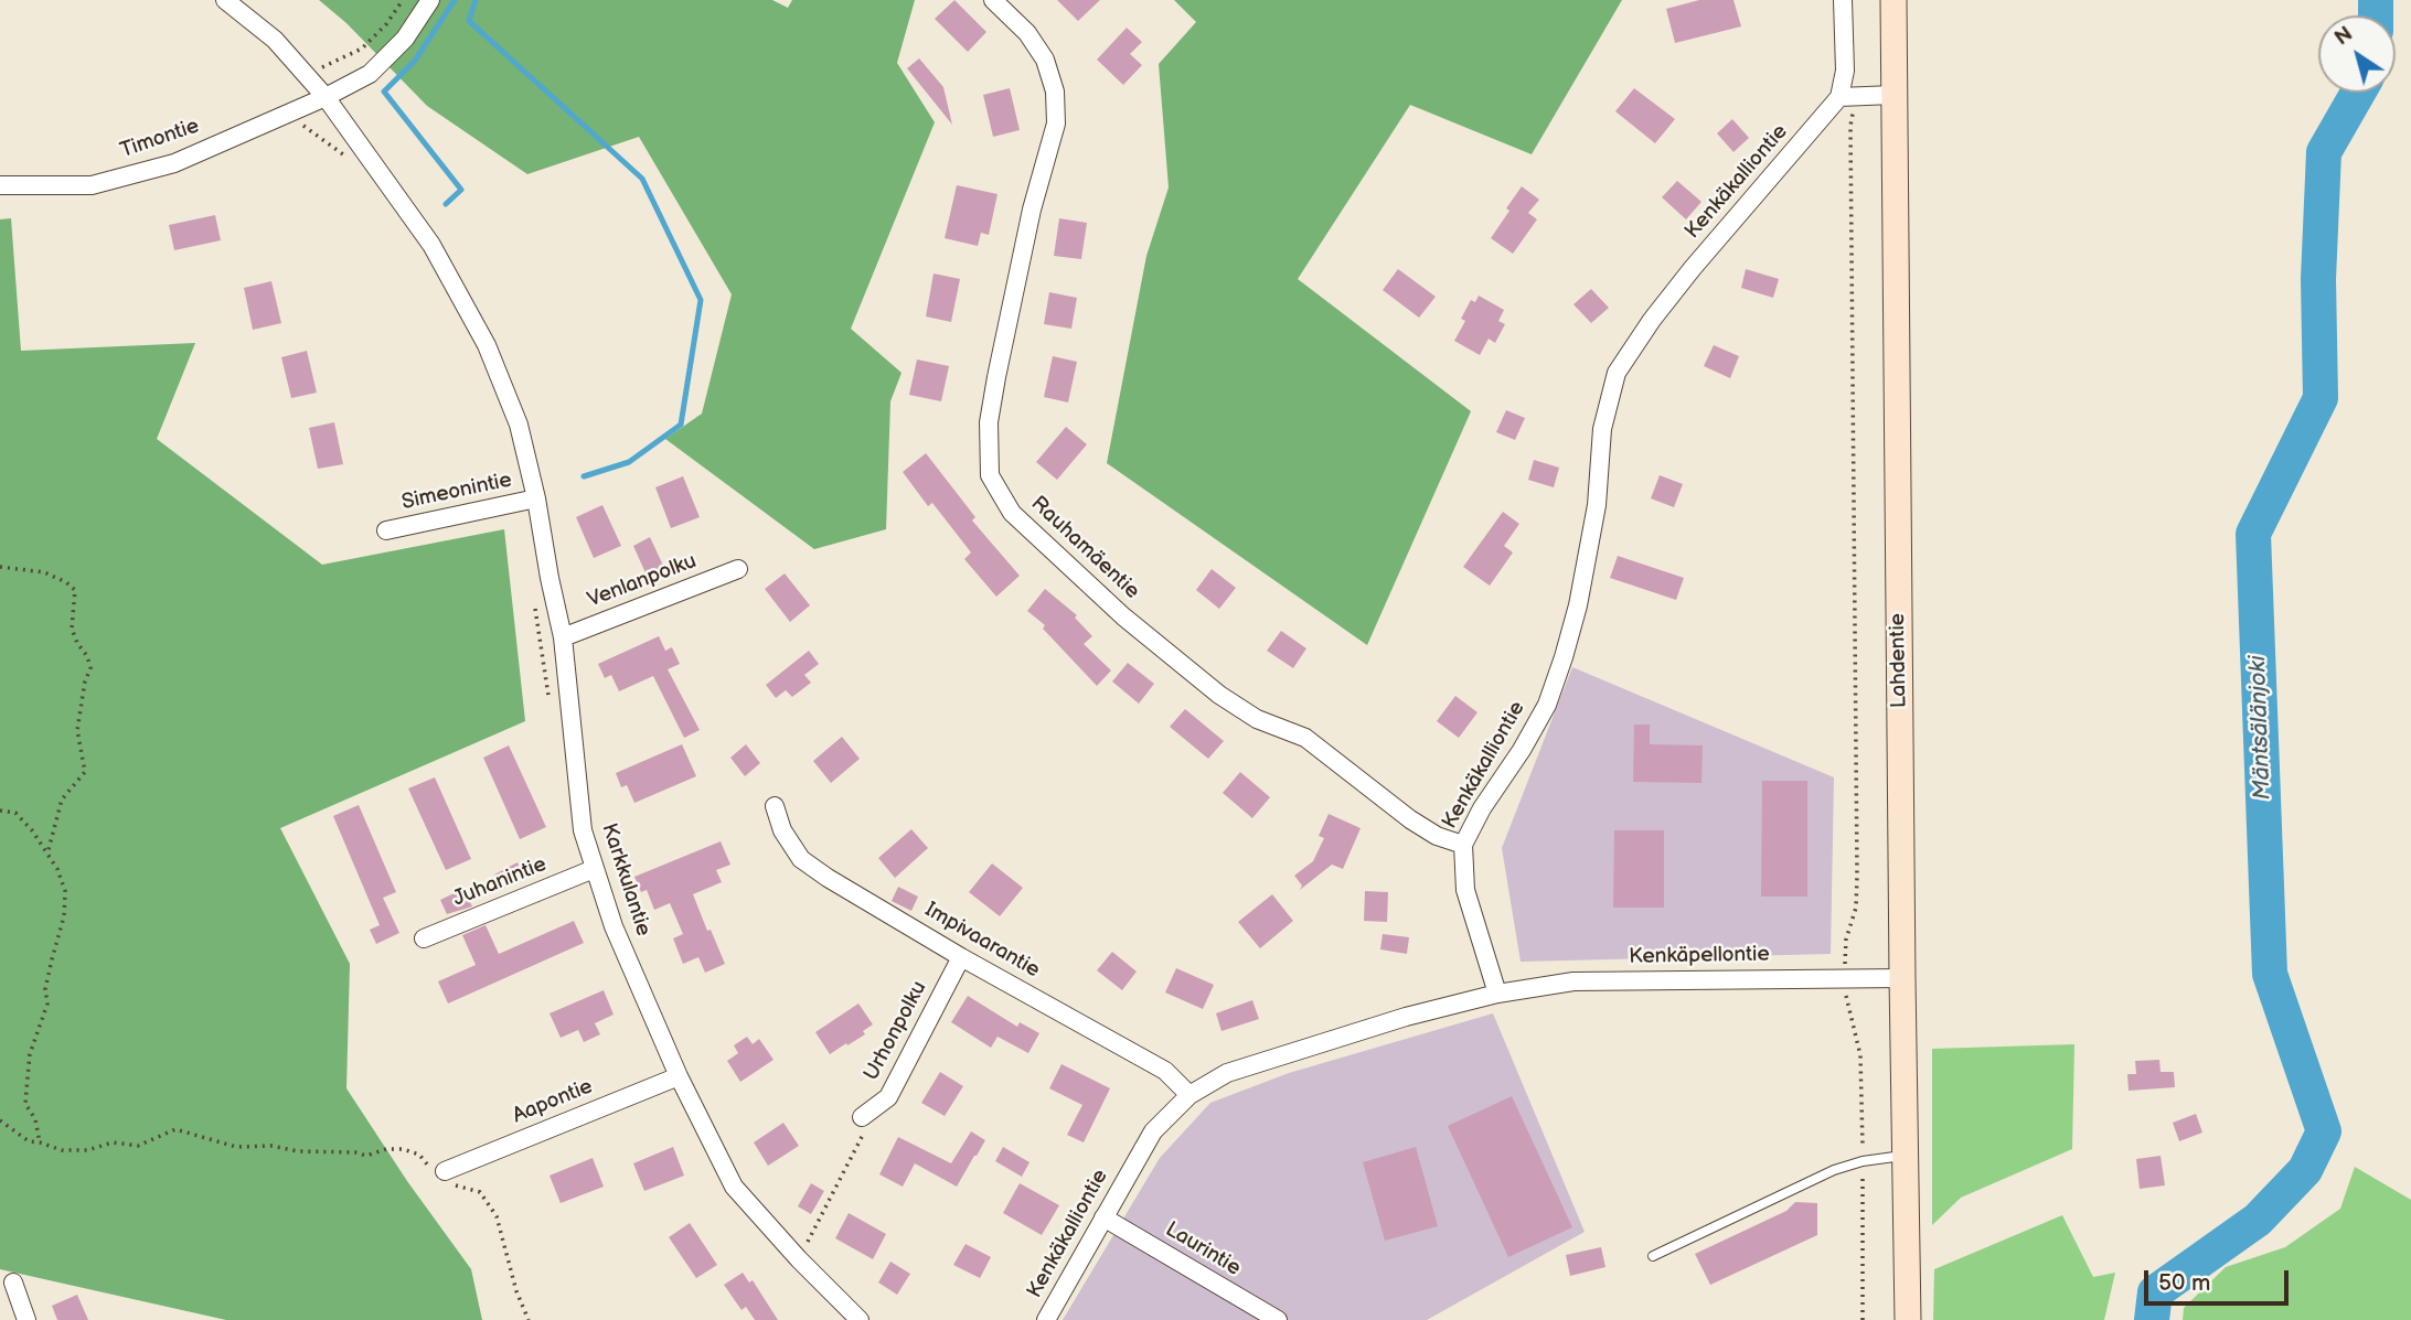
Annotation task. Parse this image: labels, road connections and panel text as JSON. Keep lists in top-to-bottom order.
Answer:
{
  "streets": {
    "main road": ["Lahdentie"],
    "street": [
      "Timontie",
      "Kenkäkalliontie",
      "Simeonintie",
      "Rauhamäentie",
      "Venlanpolku",
      "Karkkulantie",
      "Juhanintie",
      "Impivaarantie",
      "Kenkäpellontie",
      "Urhonpolku",
      "Aapontie",
      "Laurintie"
    ]
  },
  "crossings": [
    ["Timontie", "Karkkulantie"],
    ["Kenkäkalliontie", "Rauhamäentie"],
    ["Kenkäkalliontie", "Impivaarantie"],
    ["Kenkäkalliontie", "Kenkäpellontie"],
    ["Kenkäkalliontie", "Laurintie"],
    ["Simeonintie", "Karkkulantie"],
    ["Venlanpolku", "Karkkulantie"],
    ["Lahdentie", "Kenkäpellontie"],
    ["Karkkulantie", "Juhanintie"],
    ["Karkkulantie", "Aapontie"],
    ["Impivaarantie", "Urhonpolku"]
  ],
  "water": ["Mäntsälänjoki"],
  "scale_bar": "50 m",
  "north": "top left"
}
